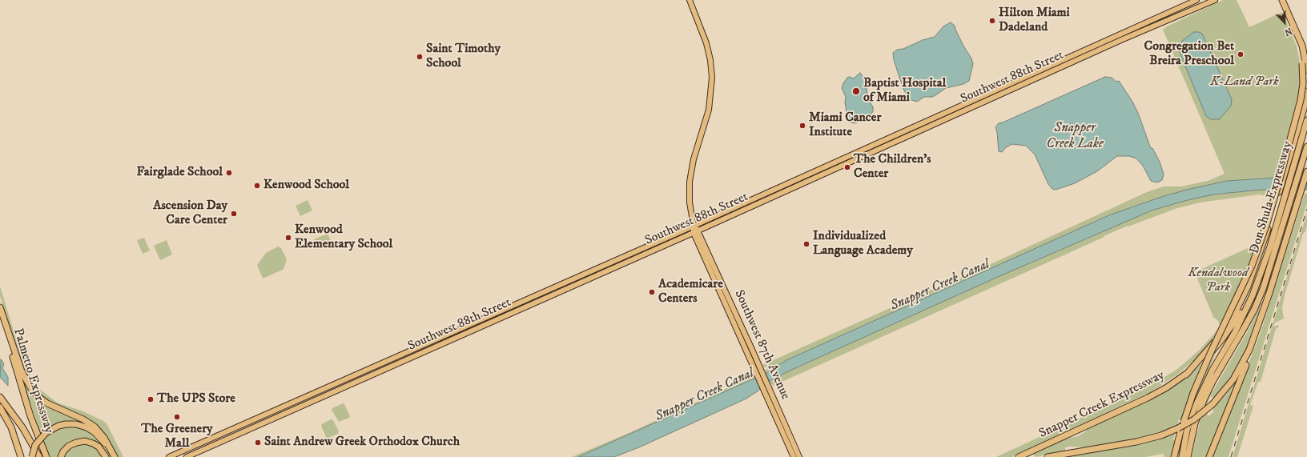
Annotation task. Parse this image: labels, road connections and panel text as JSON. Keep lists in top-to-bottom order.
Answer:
{
  "streets": {
    "highway": ["Don Shula Expressway", "Palmetto Expressway", "Snapper Creek Expressway"],
    "main road": ["Southwest 88th Street", "Southwest 87th Avenue"]
  },
  "crossings": [
    ["Southwest 88th Street", "Southwest 87th Avenue"],
    ["Don Shula Expressway", "Snapper Creek Expressway"]
  ],
  "water": ["Snapper Creek Lake", "Snapper Creek Canal"],
  "parks": ["K-Land Park", "Kendalwood Park"],
  "places": [
    "Hilton Miami Dadeland",
    "Congregation Bet Breira Preschool",
    "Saint Timothy School",
    "Baptist Hospital of Miami",
    "Miami Cancer Institute",
    "The Children's Center",
    "Fairglade School",
    "Kenwood School",
    "Ascension Day Care Center",
    "Kenwood Elementary School",
    "Individualized Language Academy",
    "Academicare Centers",
    "The UPS Store",
    "The Greenery Mall",
    "Saint Andrew Greek Orthodox Church"
  ],
  "north": "bottom"
}
